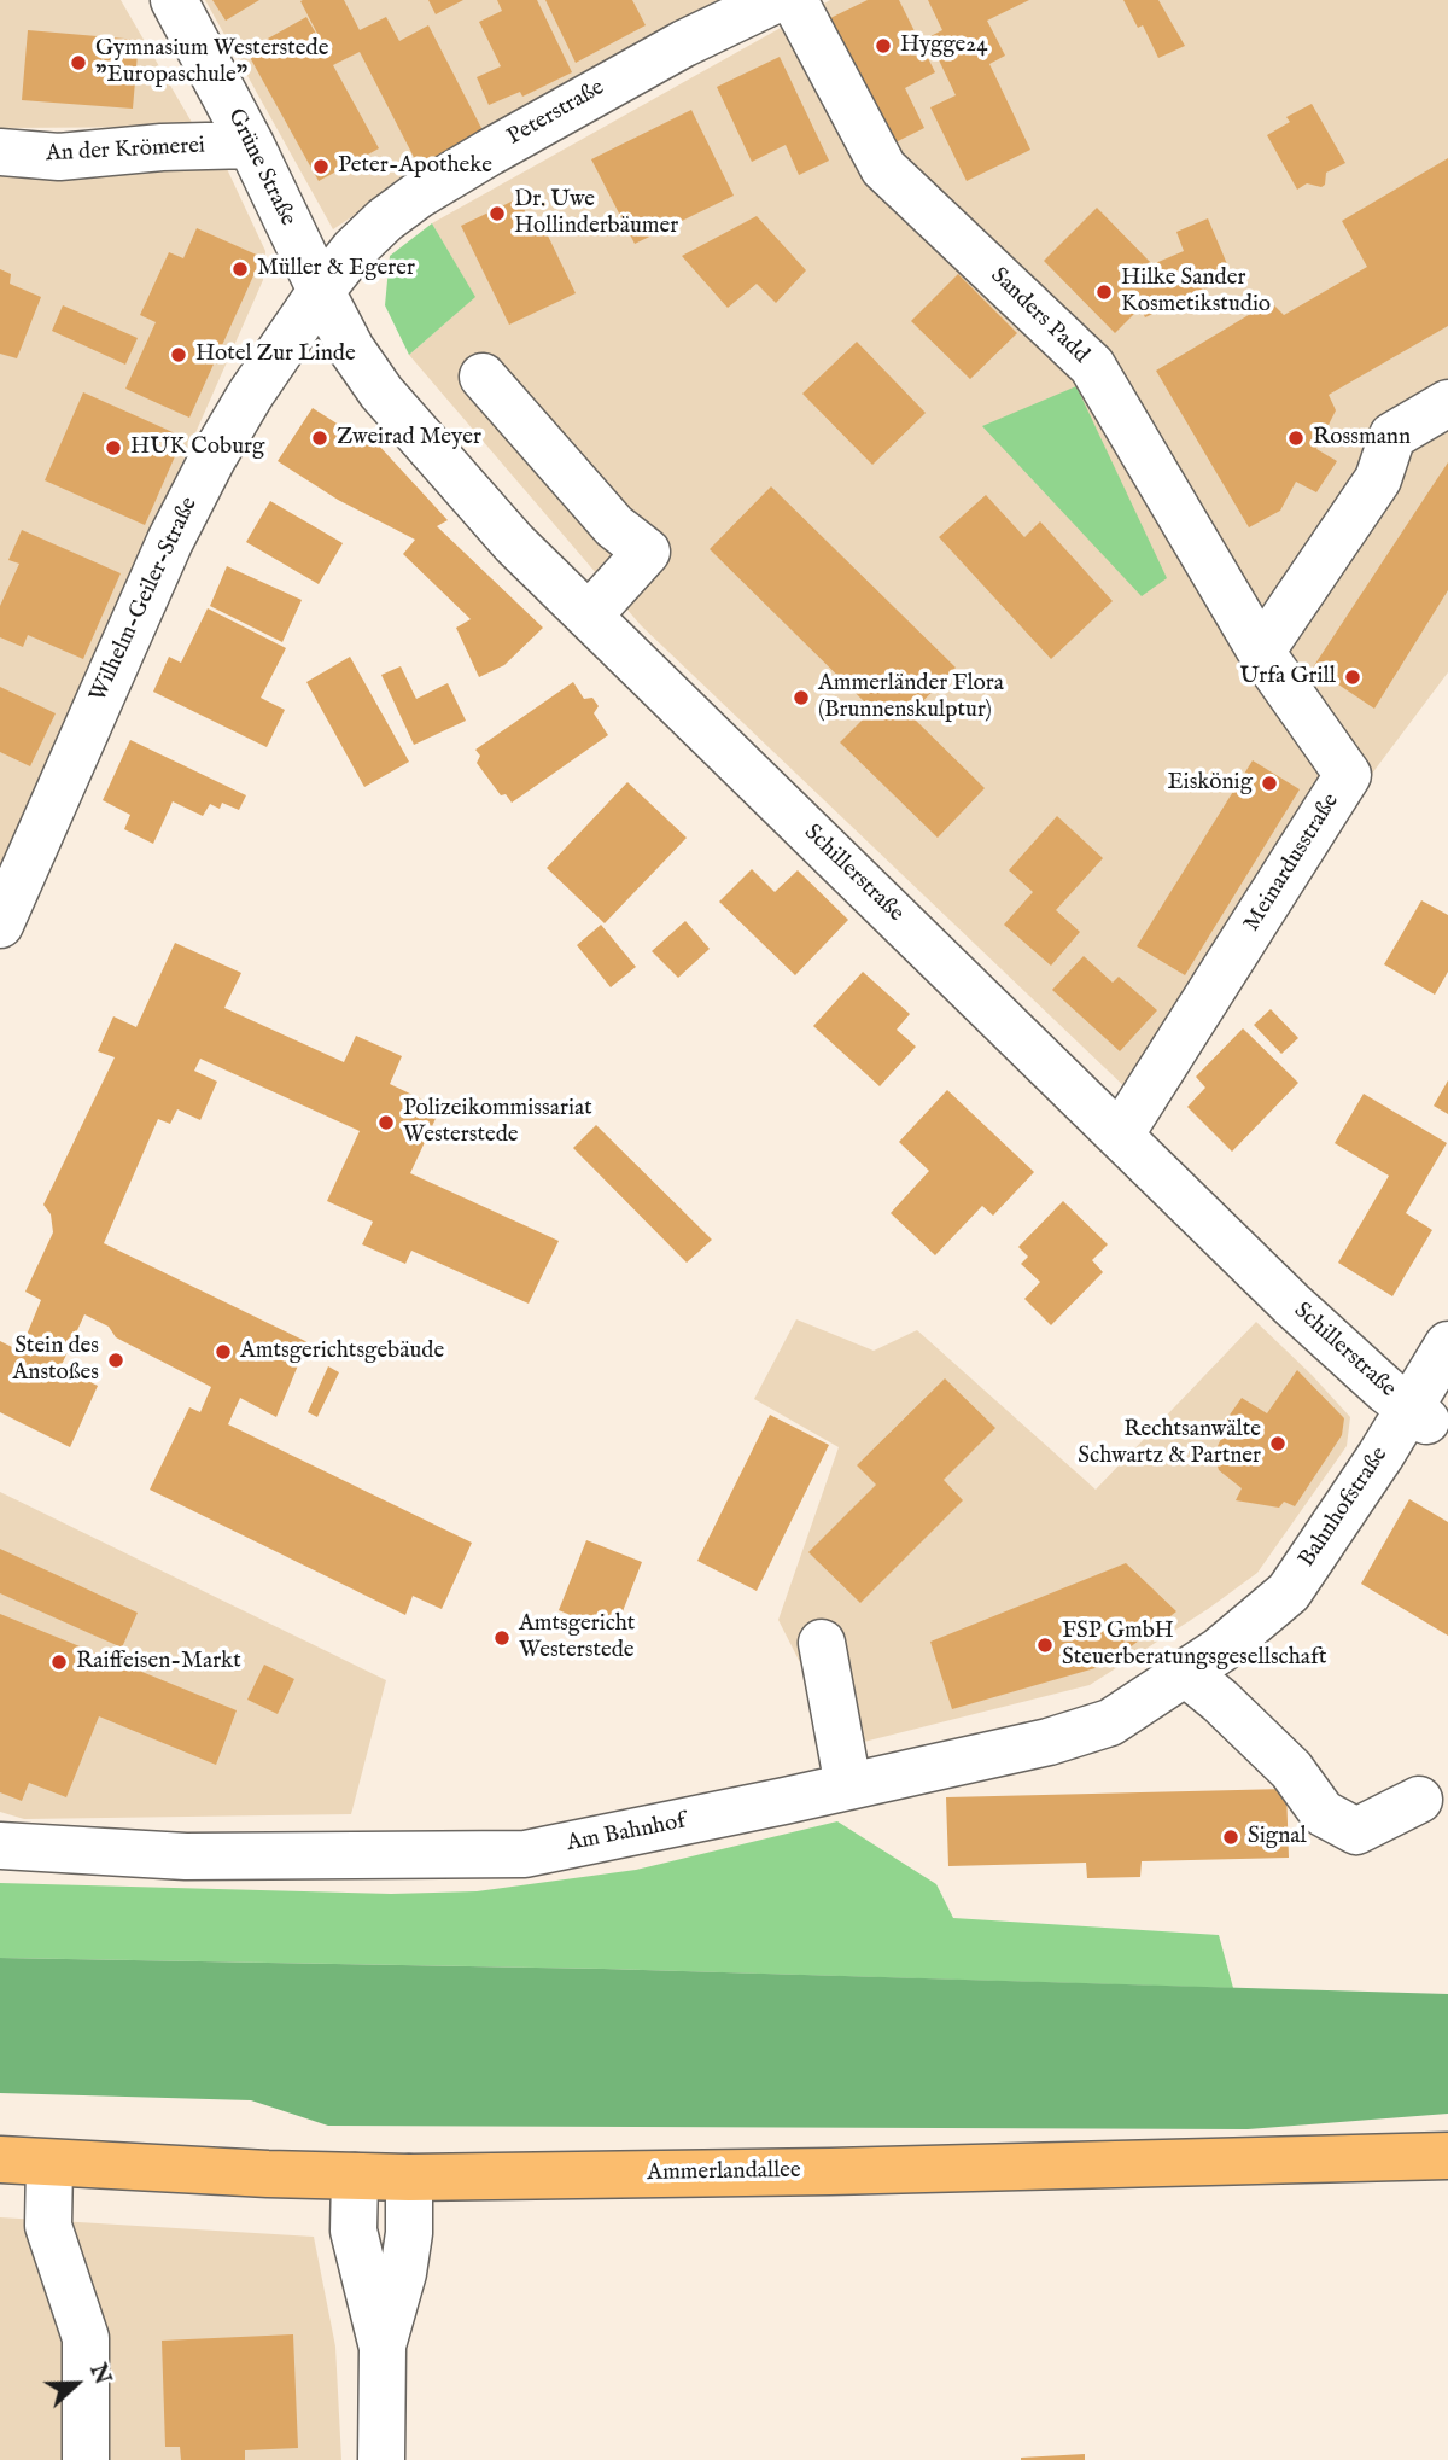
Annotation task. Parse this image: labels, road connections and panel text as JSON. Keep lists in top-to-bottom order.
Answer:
{
  "streets": {
    "main road": ["Ammerlandallee"],
    "street": [
      "Peterstraße",
      "An der Krömerei",
      "Grüne Straße",
      "Sanders Padd",
      "Wilhelm-Geiler-Straße",
      "Meinardusstraße",
      "Schillerstraße",
      "Bahnhofstraße",
      "Am Bahnhof"
    ]
  },
  "crossings": [
    ["Peterstraße", "Grüne Straße"],
    ["Peterstraße", "Wilhelm-Geiler-Straße"],
    ["Peterstraße", "Schillerstraße"],
    ["An der Krömerei", "Grüne Straße"],
    ["Grüne Straße", "Wilhelm-Geiler-Straße"],
    ["Grüne Straße", "Schillerstraße"],
    ["Sanders Padd", "Meinardusstraße"],
    ["Wilhelm-Geiler-Straße", "Schillerstraße"],
    ["Meinardusstraße", "Schillerstraße"],
    ["Schillerstraße", "Bahnhofstraße"],
    ["Bahnhofstraße", "Am Bahnhof"]
  ],
  "places": [
    "Hygge24",
    "Gymnasium Westerstede \"Europaschule\"",
    "Peter-Apotheke",
    "Dr. Uwe Hollinderbäumer",
    "Müller & Egerer",
    "Hilke Sander Kosmetikstudio",
    "Hotel Zur Linde",
    "Zweirad Meyer",
    "Rossmann",
    "HUK Coburg",
    "Urfa Grill",
    "Ammerländer Flora (Brunnenskulptur)",
    "Eiskönig",
    "Polizeikommissariat Westerstede",
    "Amtsgerichtsgebäude",
    "Stein des Anstoßes",
    "Rechtsanwälte Schwartz & Partner",
    "Amtsgericht Westerstede",
    "FSP GmbH Steuerberatungsgesellschaft",
    "Raiffeisen-Markt",
    "Signal"
  ],
  "north": "right"
}
